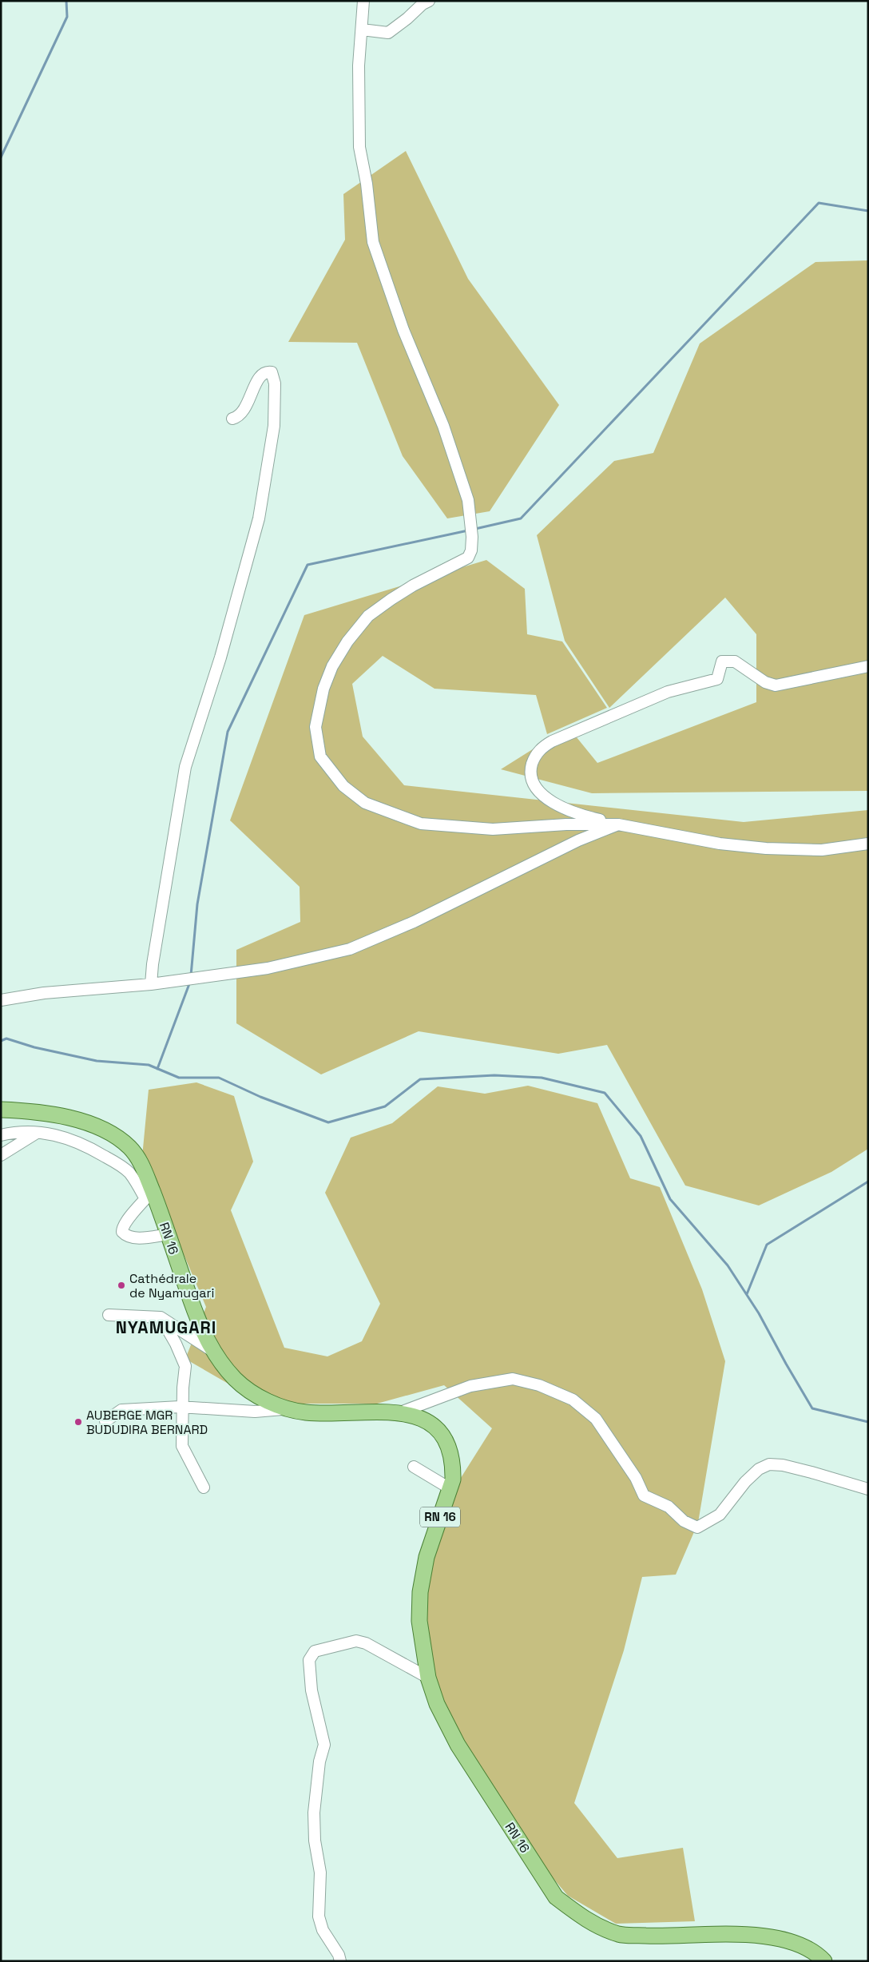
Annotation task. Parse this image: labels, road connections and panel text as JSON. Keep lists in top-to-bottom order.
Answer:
{
  "streets": {
    "main road": ["RN 16"]
  },
  "districts": ["NYAMUGARI"],
  "places": ["Cathédrale de Nyamugari", "AUBERGE MGR BUDUDIRA BERNARD"]
}
